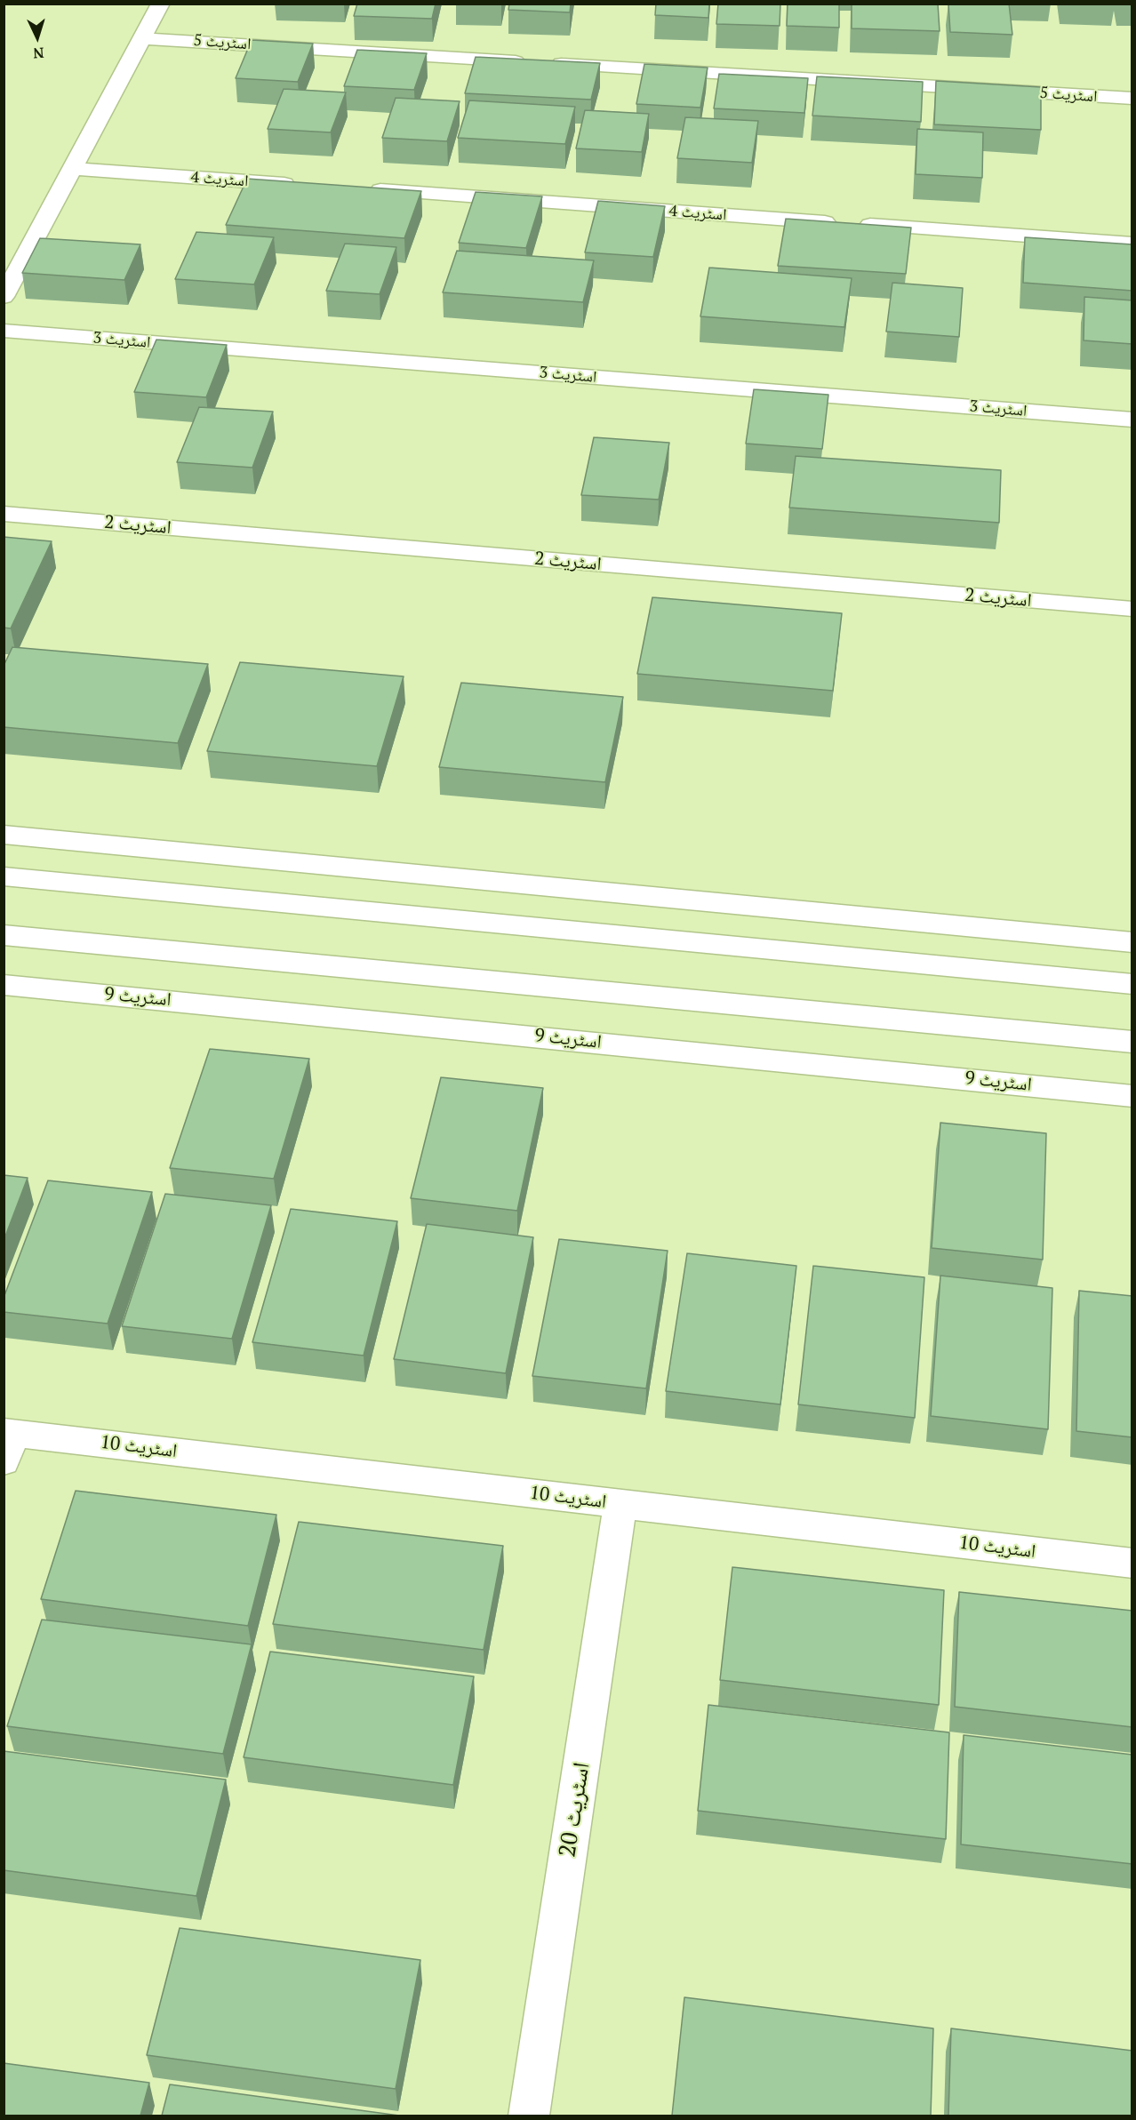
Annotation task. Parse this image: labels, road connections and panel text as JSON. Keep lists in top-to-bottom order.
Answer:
{
  "streets": {
    "street": [
      "اسٹریٹ 5",
      "اسٹریٹ 4",
      "اسٹریٹ 3",
      "اسٹریٹ 2",
      "اسٹریٹ 9",
      "اسٹریٹ 10",
      "اسٹریٹ 20"
    ]
  },
  "crossings": [
    ["اسٹریٹ 10", "اسٹریٹ 20"]
  ],
  "north": "bottom"
}
